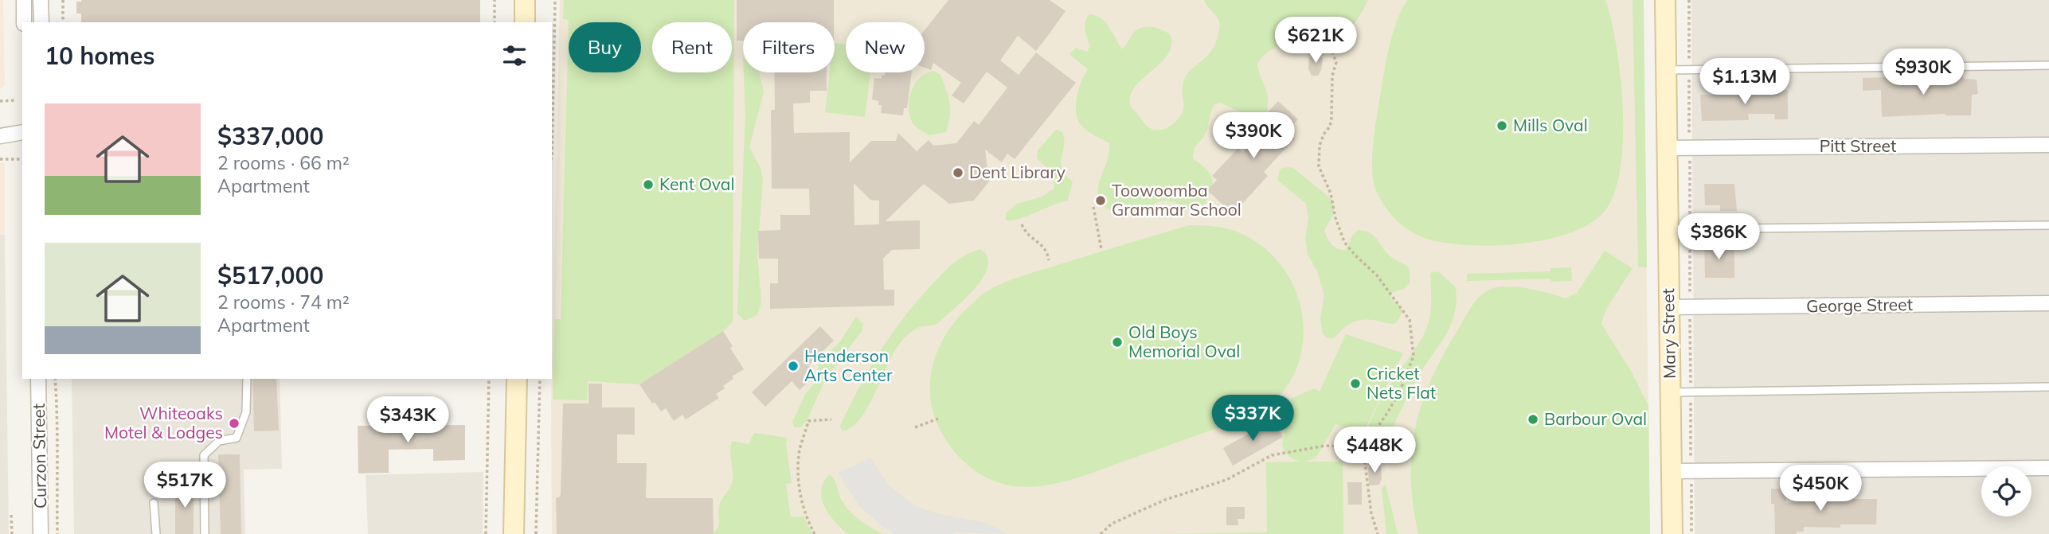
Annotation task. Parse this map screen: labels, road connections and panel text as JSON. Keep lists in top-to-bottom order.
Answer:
{
  "streets": {
    "main road": ["Mary Street"],
    "street": ["Pitt Street", "George Street", "Curzon Street"]
  },
  "crossings": [
    ["Pitt Street", "Mary Street"],
    ["George Street", "Mary Street"]
  ],
  "places": [
    "Mills Oval",
    "Dent Library",
    "Kent Oval",
    "Toowoomba Grammar School",
    "Old Boys Memorial Oval",
    "Henderson Arts Center",
    "Cricket Nets Flat",
    "Barbour Oval",
    "Whiteoaks Motel & Lodges"
  ],
  "page": {
    "price": [
      "$621K",
      "$930K",
      "$1.13M",
      "$390K",
      "$386K",
      "$337K",
      "$343K",
      "$448K",
      "$517K",
      "$450K"
    ],
    "chip": [
      "Buy",
      "Rent",
      "Filters",
      "New"
    ],
    "heading": "10 homes",
    "list": [
      {
        "name": "$337,000",
        "note": "2 rooms · 66 m² · Apartment"
      },
      {
        "name": "$517,000",
        "note": "2 rooms · 74 m² · Apartment"
      }
    ]
  }
}
